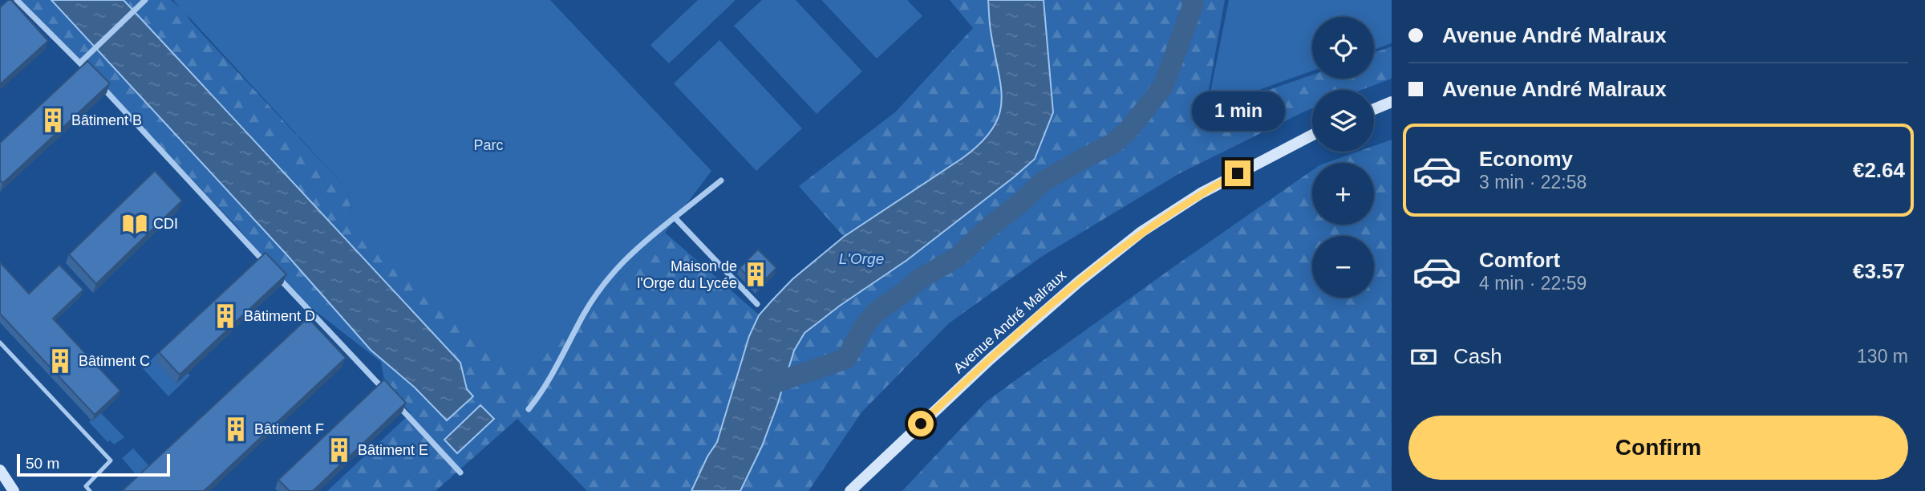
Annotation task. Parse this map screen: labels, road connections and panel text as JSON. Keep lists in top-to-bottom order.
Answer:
{
  "streets": {
    "main road": ["Avenue André Malraux"]
  },
  "water": ["L'Orge"],
  "parks": ["Parc"],
  "places": {
    "building": [
      "Bâtiment B",
      "Maison de l'Orge du Lycée",
      "Bâtiment D",
      "Bâtiment C",
      "Bâtiment F",
      "Bâtiment E"
    ],
    "library": ["CDI"]
  },
  "scale_bar": "50 m",
  "page": {
    "banner": ["Avenue André Malraux", "Avenue André Malraux"],
    "map_buttons": ["+", "−"],
    "bubble": "1 min",
    "list": [
      {
        "name": "Economy",
        "note": "3 min · 22:58",
        "value": "€2.64"
      },
      {
        "name": "Comfort",
        "note": "4 min · 22:59",
        "value": "€3.57"
      }
    ],
    "pay": ["Cash", "130 m"],
    "buttons": "Confirm",
    "scale": "50 m"
  }
}
